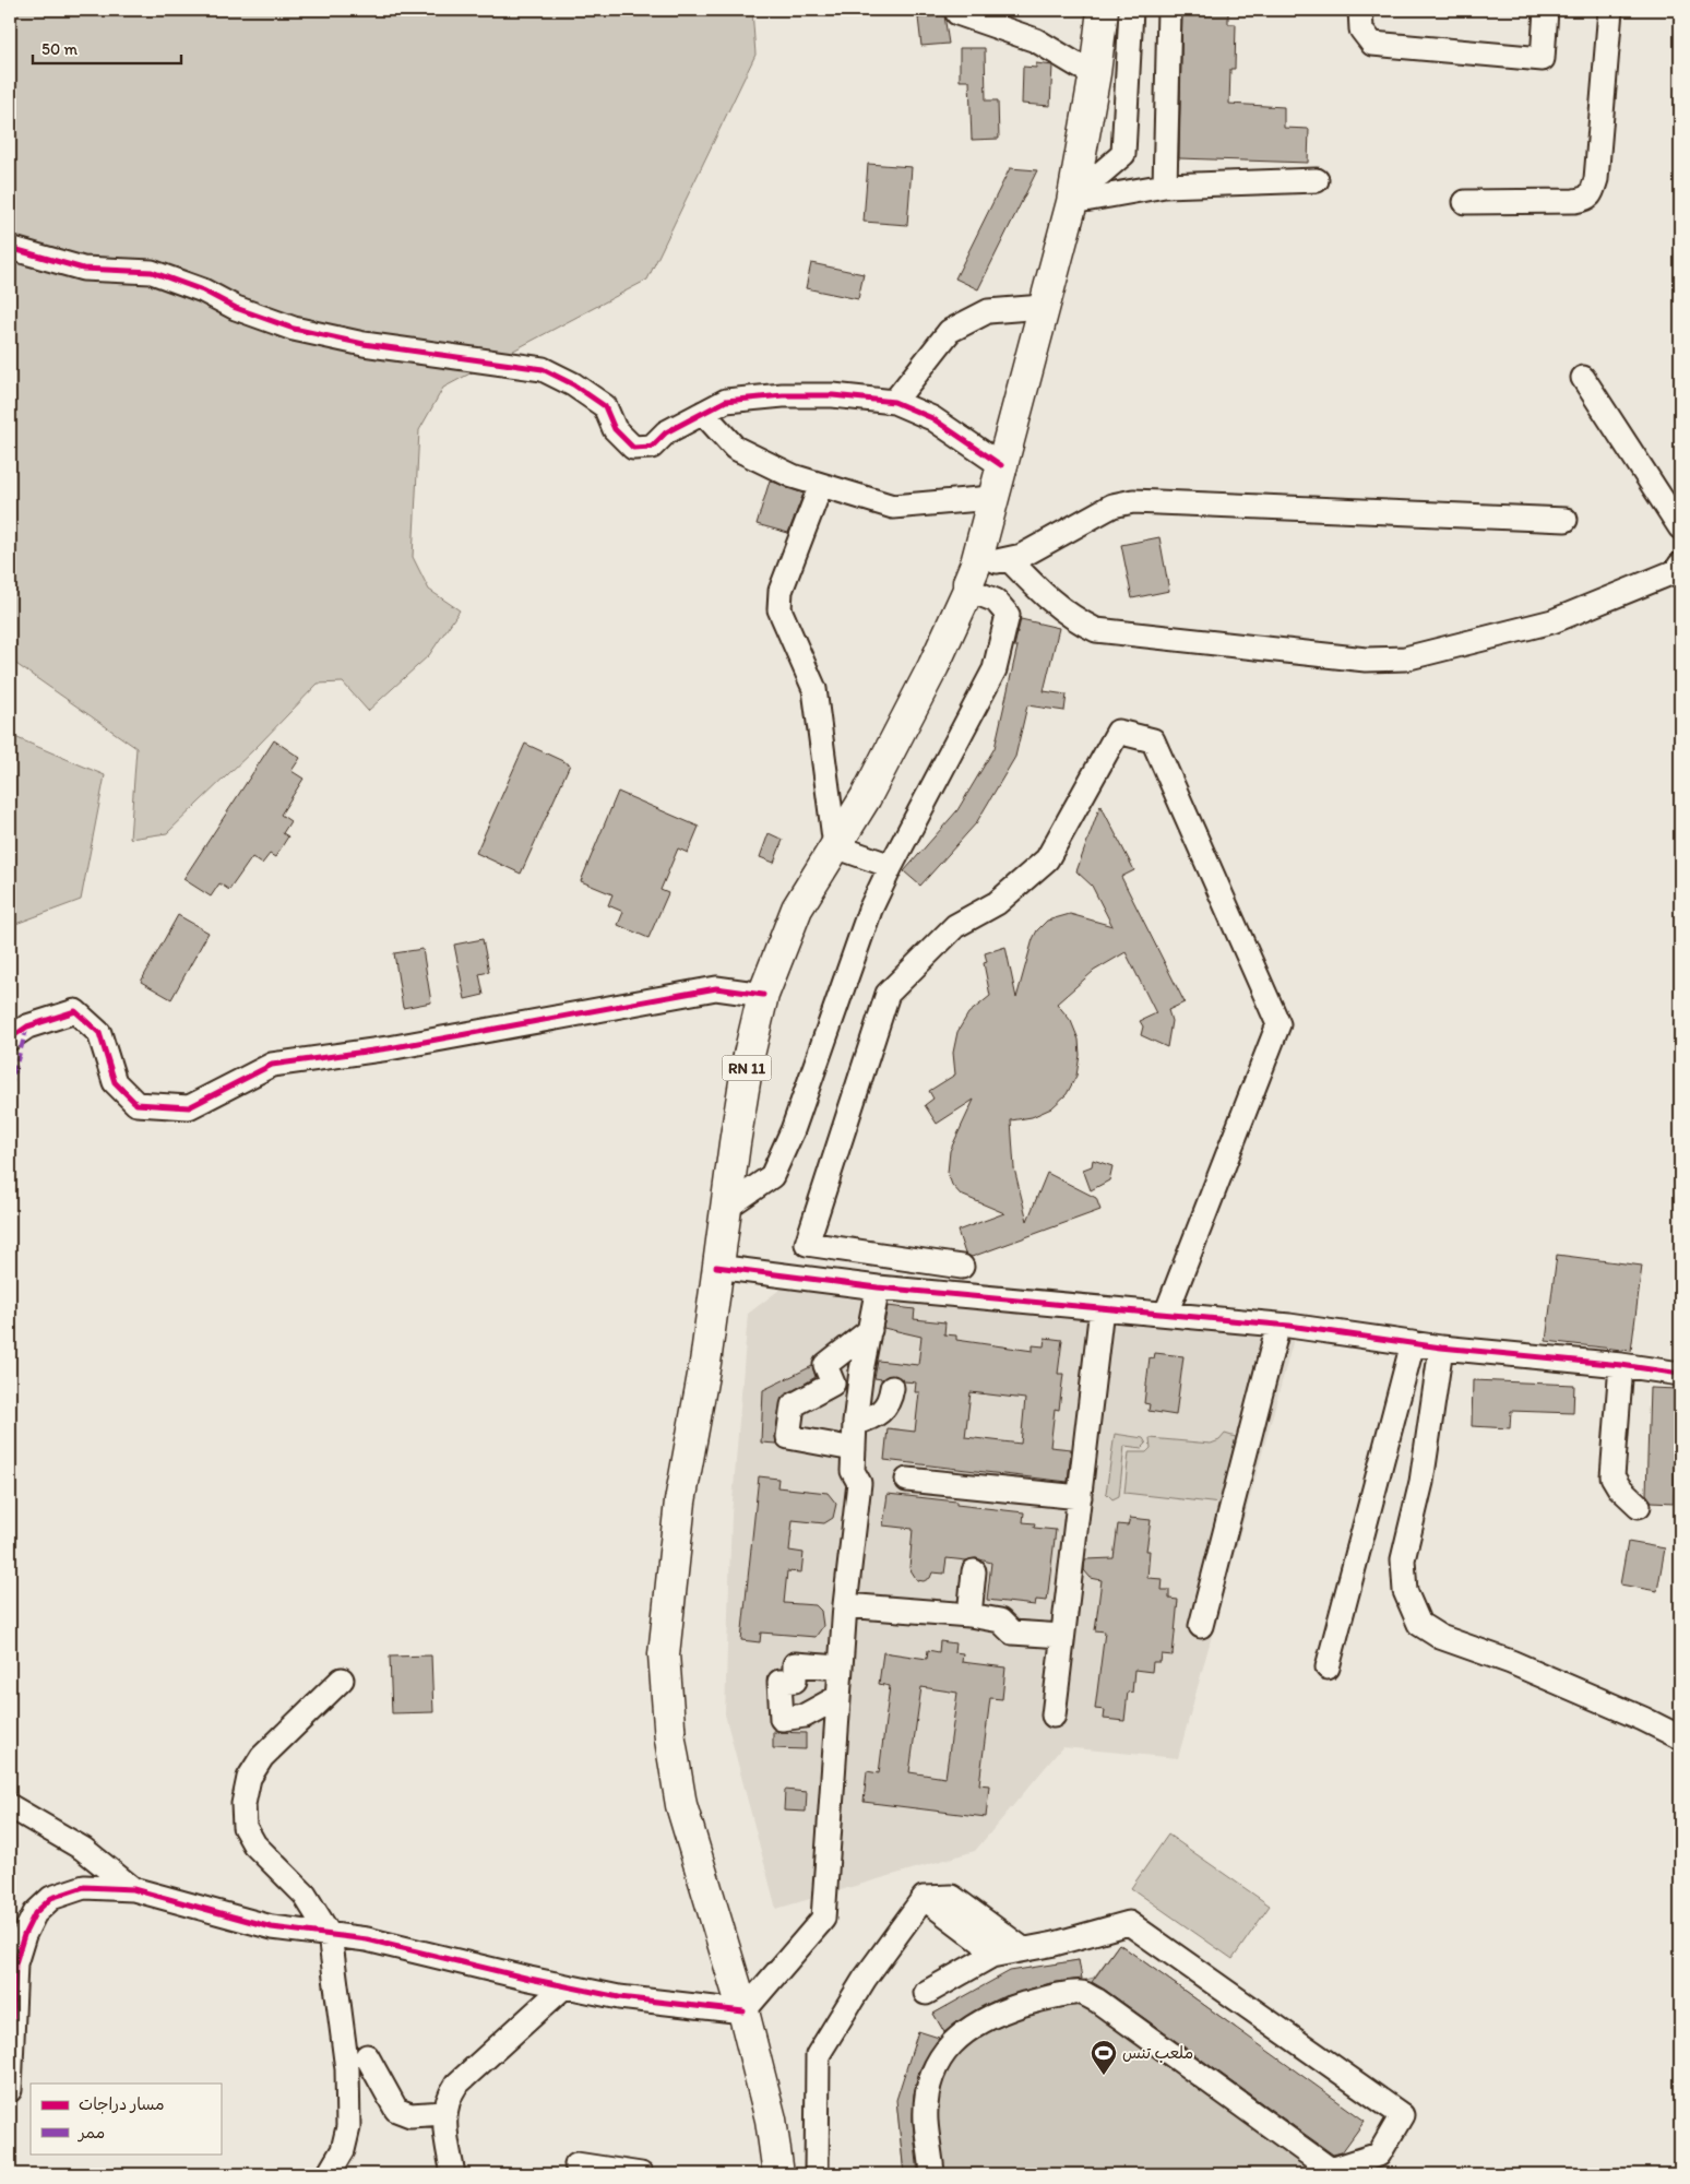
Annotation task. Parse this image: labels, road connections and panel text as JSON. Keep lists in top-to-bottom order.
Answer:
{
  "streets": {
    "main road": ["RN 11"]
  },
  "places": {
    "sports": ["ملعب تنس"]
  },
  "legend": ["مسار دراجات", "ممر"],
  "scale_bar": "50 m"
}
